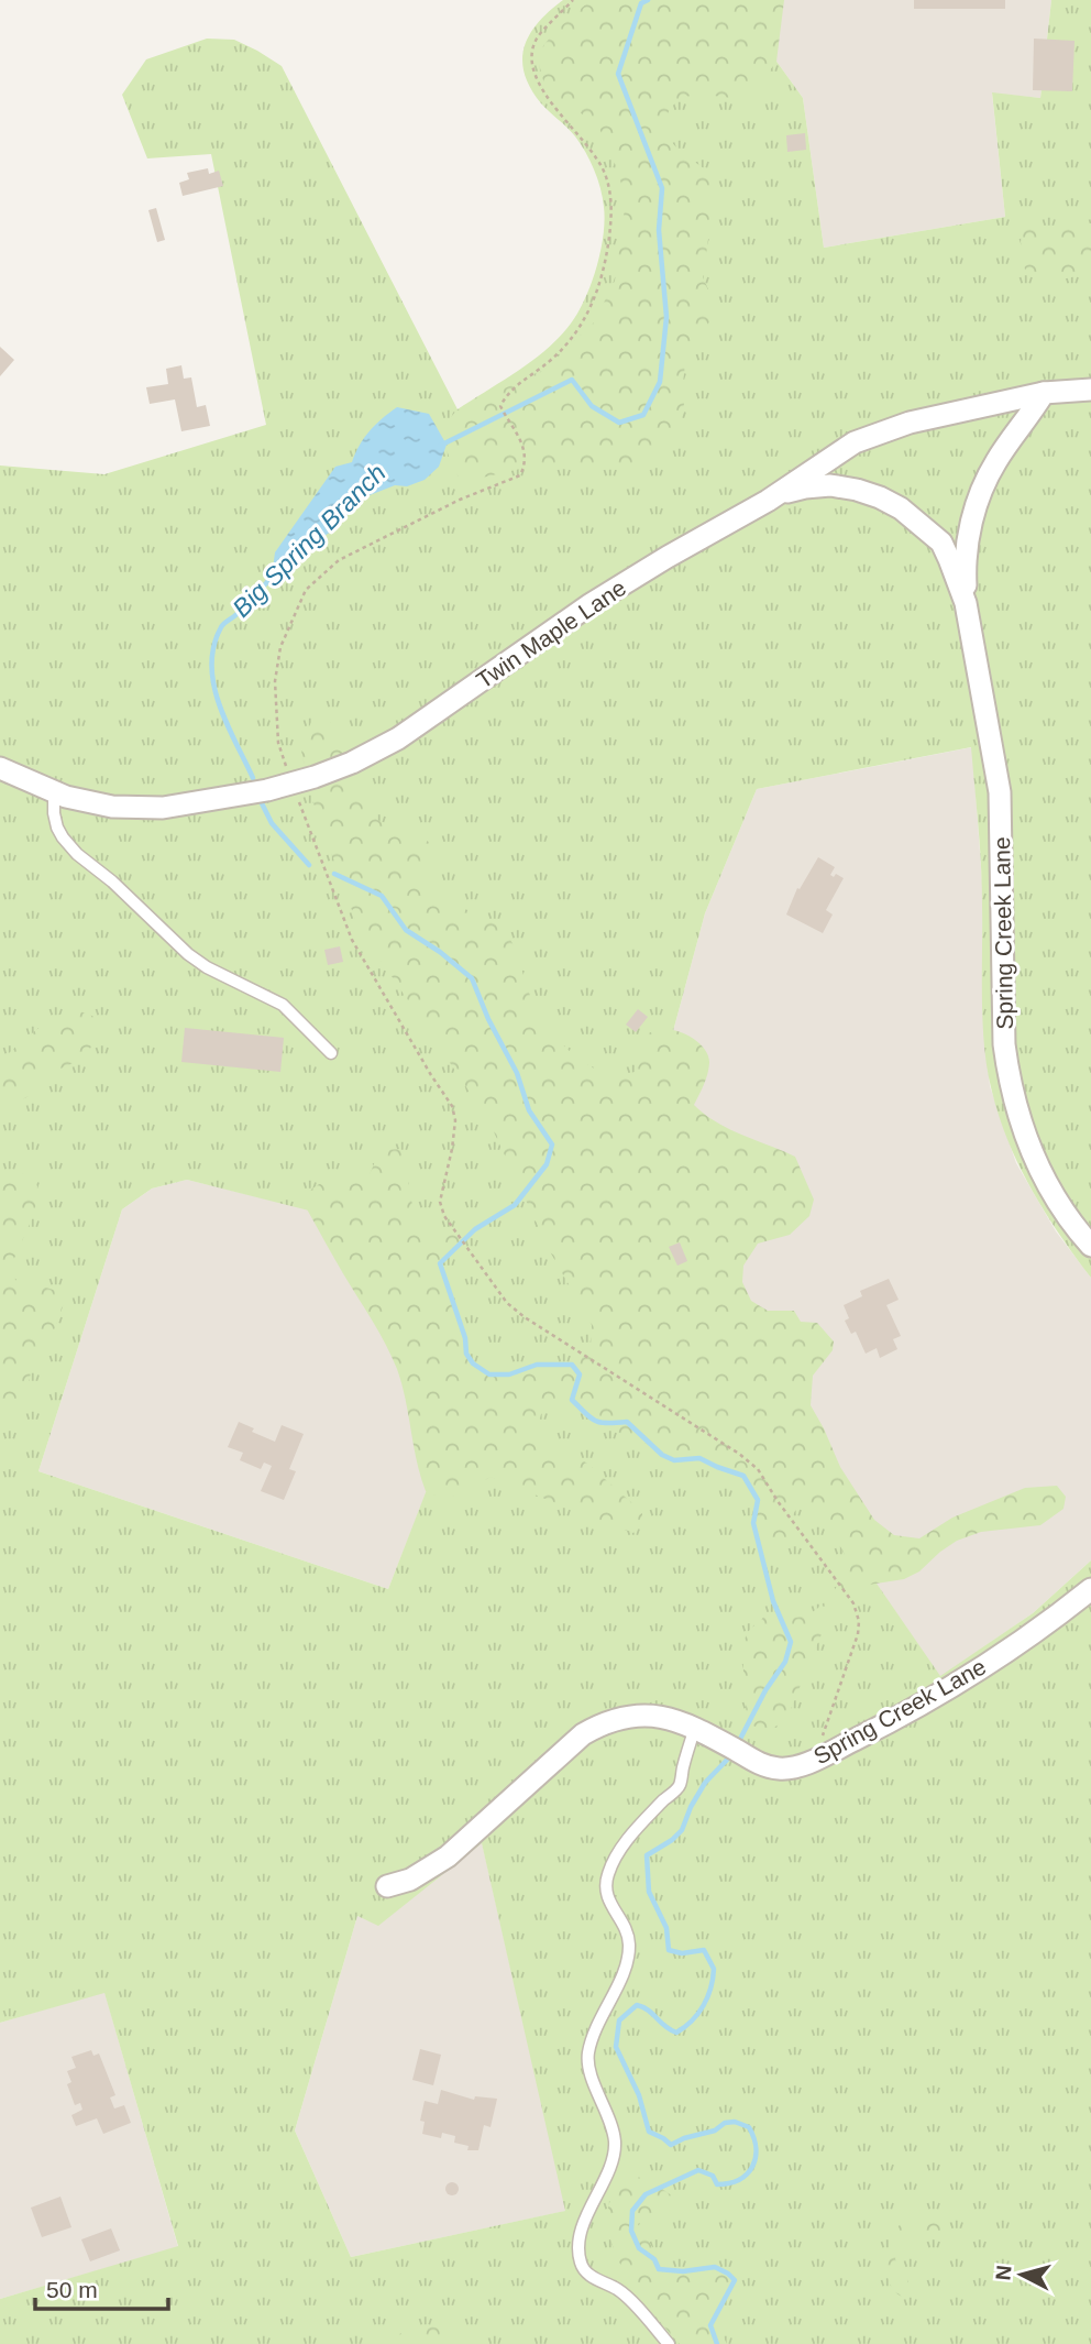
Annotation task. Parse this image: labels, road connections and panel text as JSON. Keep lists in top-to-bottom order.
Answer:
{
  "streets": {
    "street": ["Twin Maple Lane", "Spring Creek Lane"]
  },
  "crossings": [
    ["Twin Maple Lane", "Spring Creek Lane"]
  ],
  "water": ["Big Spring Branch"],
  "scale_bar": "50 m",
  "north": "left"
}
